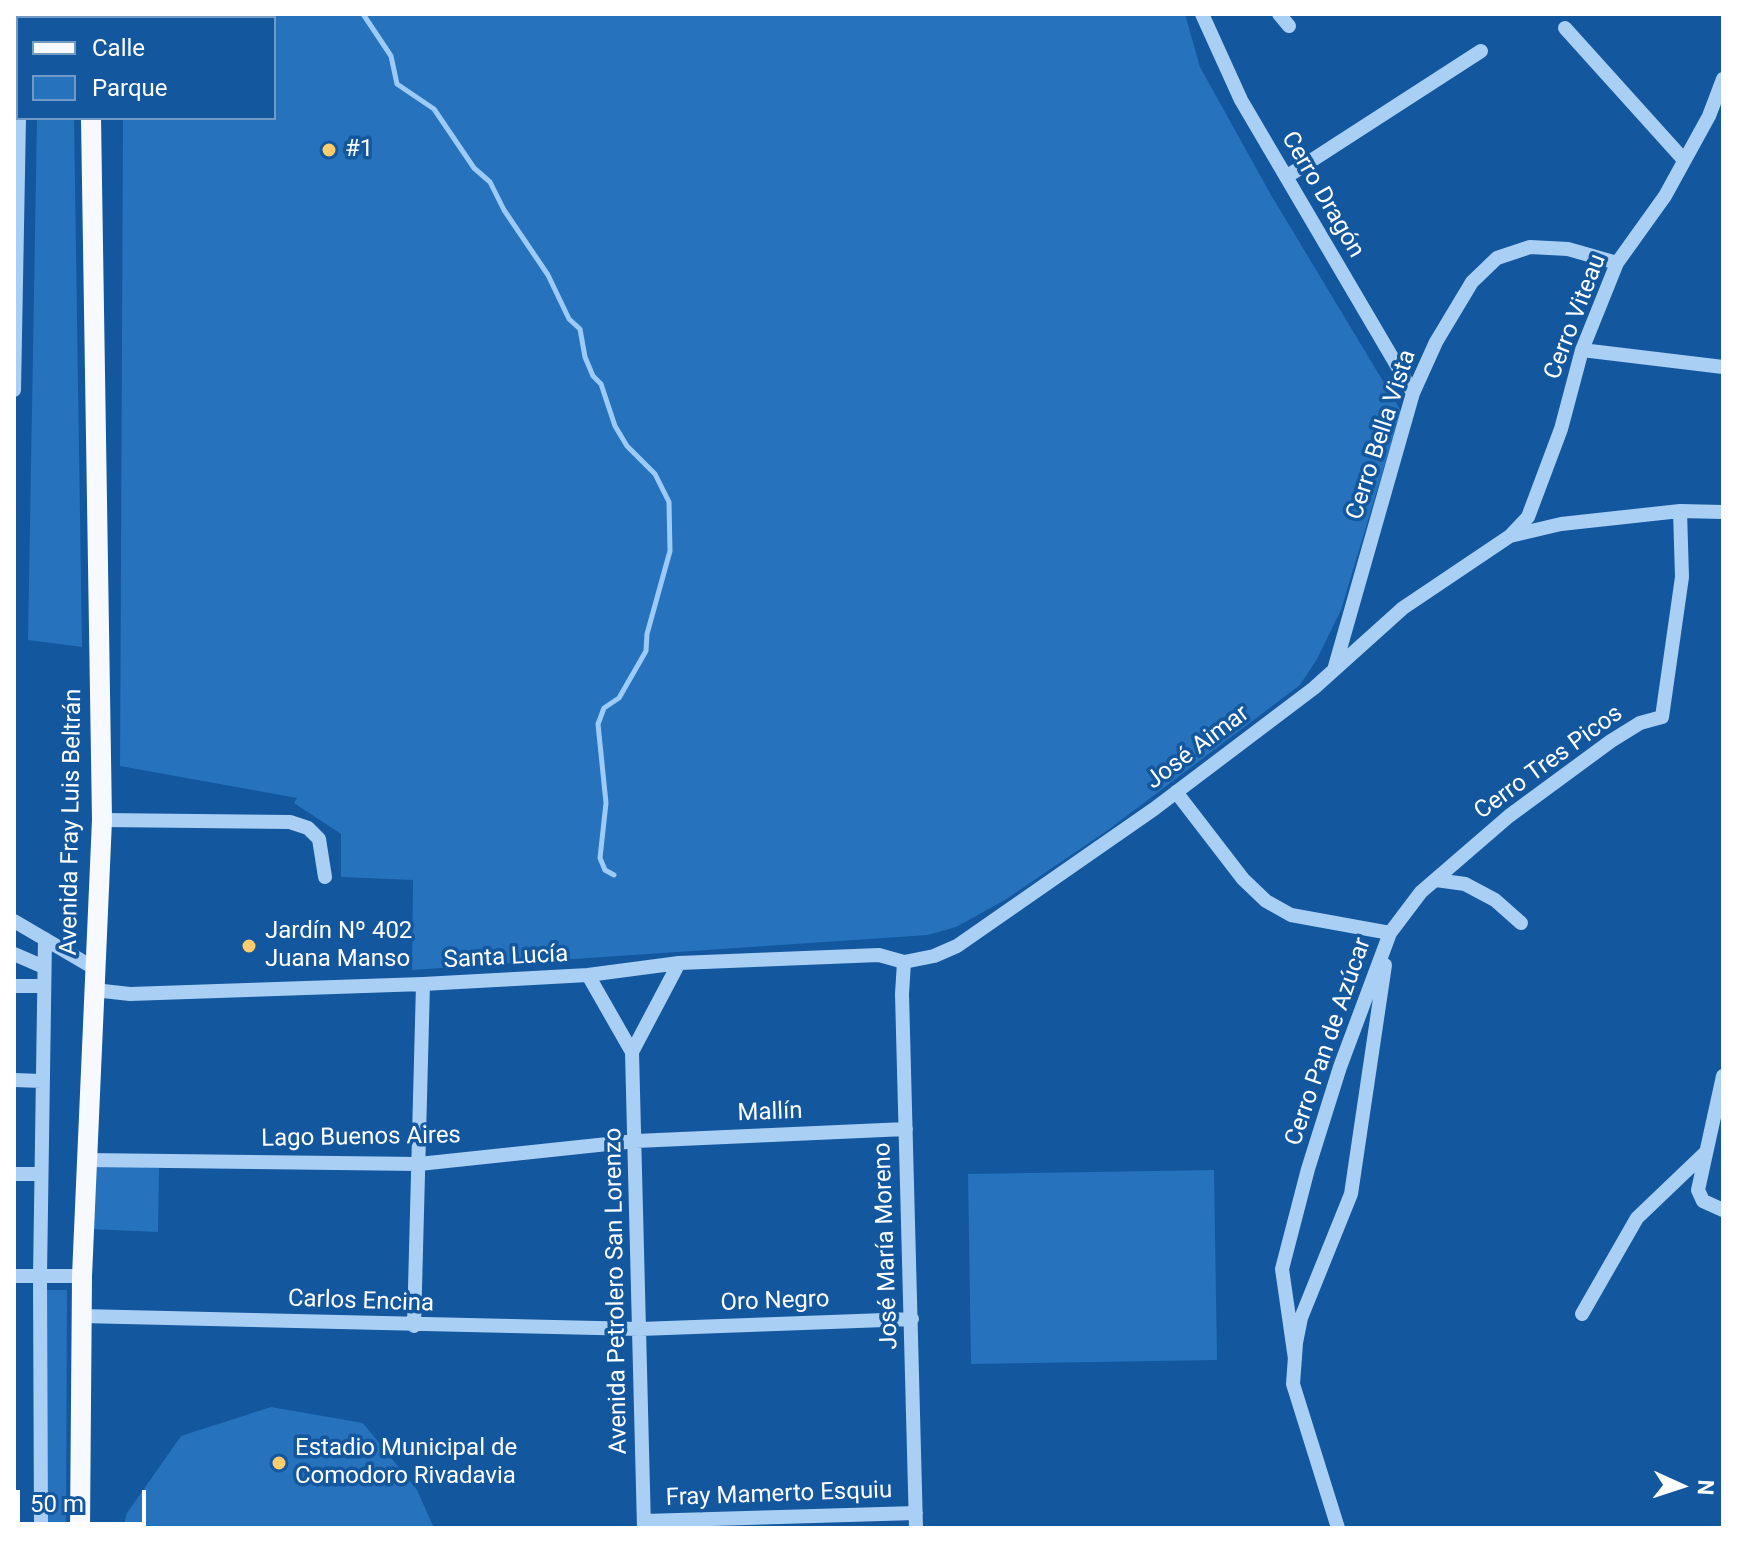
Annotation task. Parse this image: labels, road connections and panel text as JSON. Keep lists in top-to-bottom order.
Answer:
{
  "streets": {
    "main road": ["Avenida Fray Luis Beltrán"],
    "street": [
      "Cerro Dragón",
      "Cerro Viteau",
      "Cerro Bella Vista",
      "José Aimar",
      "Cerro Tres Picos",
      "Santa Lucía",
      "Cerro Pan de Azúcar",
      "Mallín",
      "Lago Buenos Aires",
      "José María Moreno",
      "Avenida Petrolero San Lorenzo",
      "Carlos Encina",
      "Oro Negro",
      "Fray Mamerto Esquiu"
    ]
  },
  "crossings": [
    ["Cerro Dragón", "Cerro Bella Vista"],
    ["Cerro Viteau", "Cerro Bella Vista"],
    ["Cerro Viteau", "José Aimar"],
    ["Cerro Bella Vista", "José Aimar"],
    ["José Aimar", "Cerro Tres Picos"],
    ["José Aimar", "Santa Lucía"],
    ["José Aimar", "José María Moreno"],
    ["Cerro Tres Picos", "Cerro Pan de Azúcar"],
    ["Avenida Fray Luis Beltrán", "Santa Lucía"],
    ["Avenida Fray Luis Beltrán", "Lago Buenos Aires"],
    ["Avenida Fray Luis Beltrán", "Carlos Encina"],
    ["Santa Lucía", "Avenida Petrolero San Lorenzo"],
    ["Mallín", "Lago Buenos Aires"],
    ["Mallín", "José María Moreno"],
    ["Mallín", "Avenida Petrolero San Lorenzo"],
    ["Lago Buenos Aires", "Avenida Petrolero San Lorenzo"],
    ["José María Moreno", "Oro Negro"],
    ["José María Moreno", "Fray Mamerto Esquiu"],
    ["Avenida Petrolero San Lorenzo", "Carlos Encina"],
    ["Avenida Petrolero San Lorenzo", "Oro Negro"],
    ["Avenida Petrolero San Lorenzo", "Fray Mamerto Esquiu"],
    ["Carlos Encina", "Oro Negro"]
  ],
  "places": ["#1", "Jardín Nº 402 Juana Manso", "Estadio Municipal de Comodoro Rivadavia"],
  "legend": ["Calle", "Parque"],
  "scale_bar": "50 m",
  "north": "right"
}
